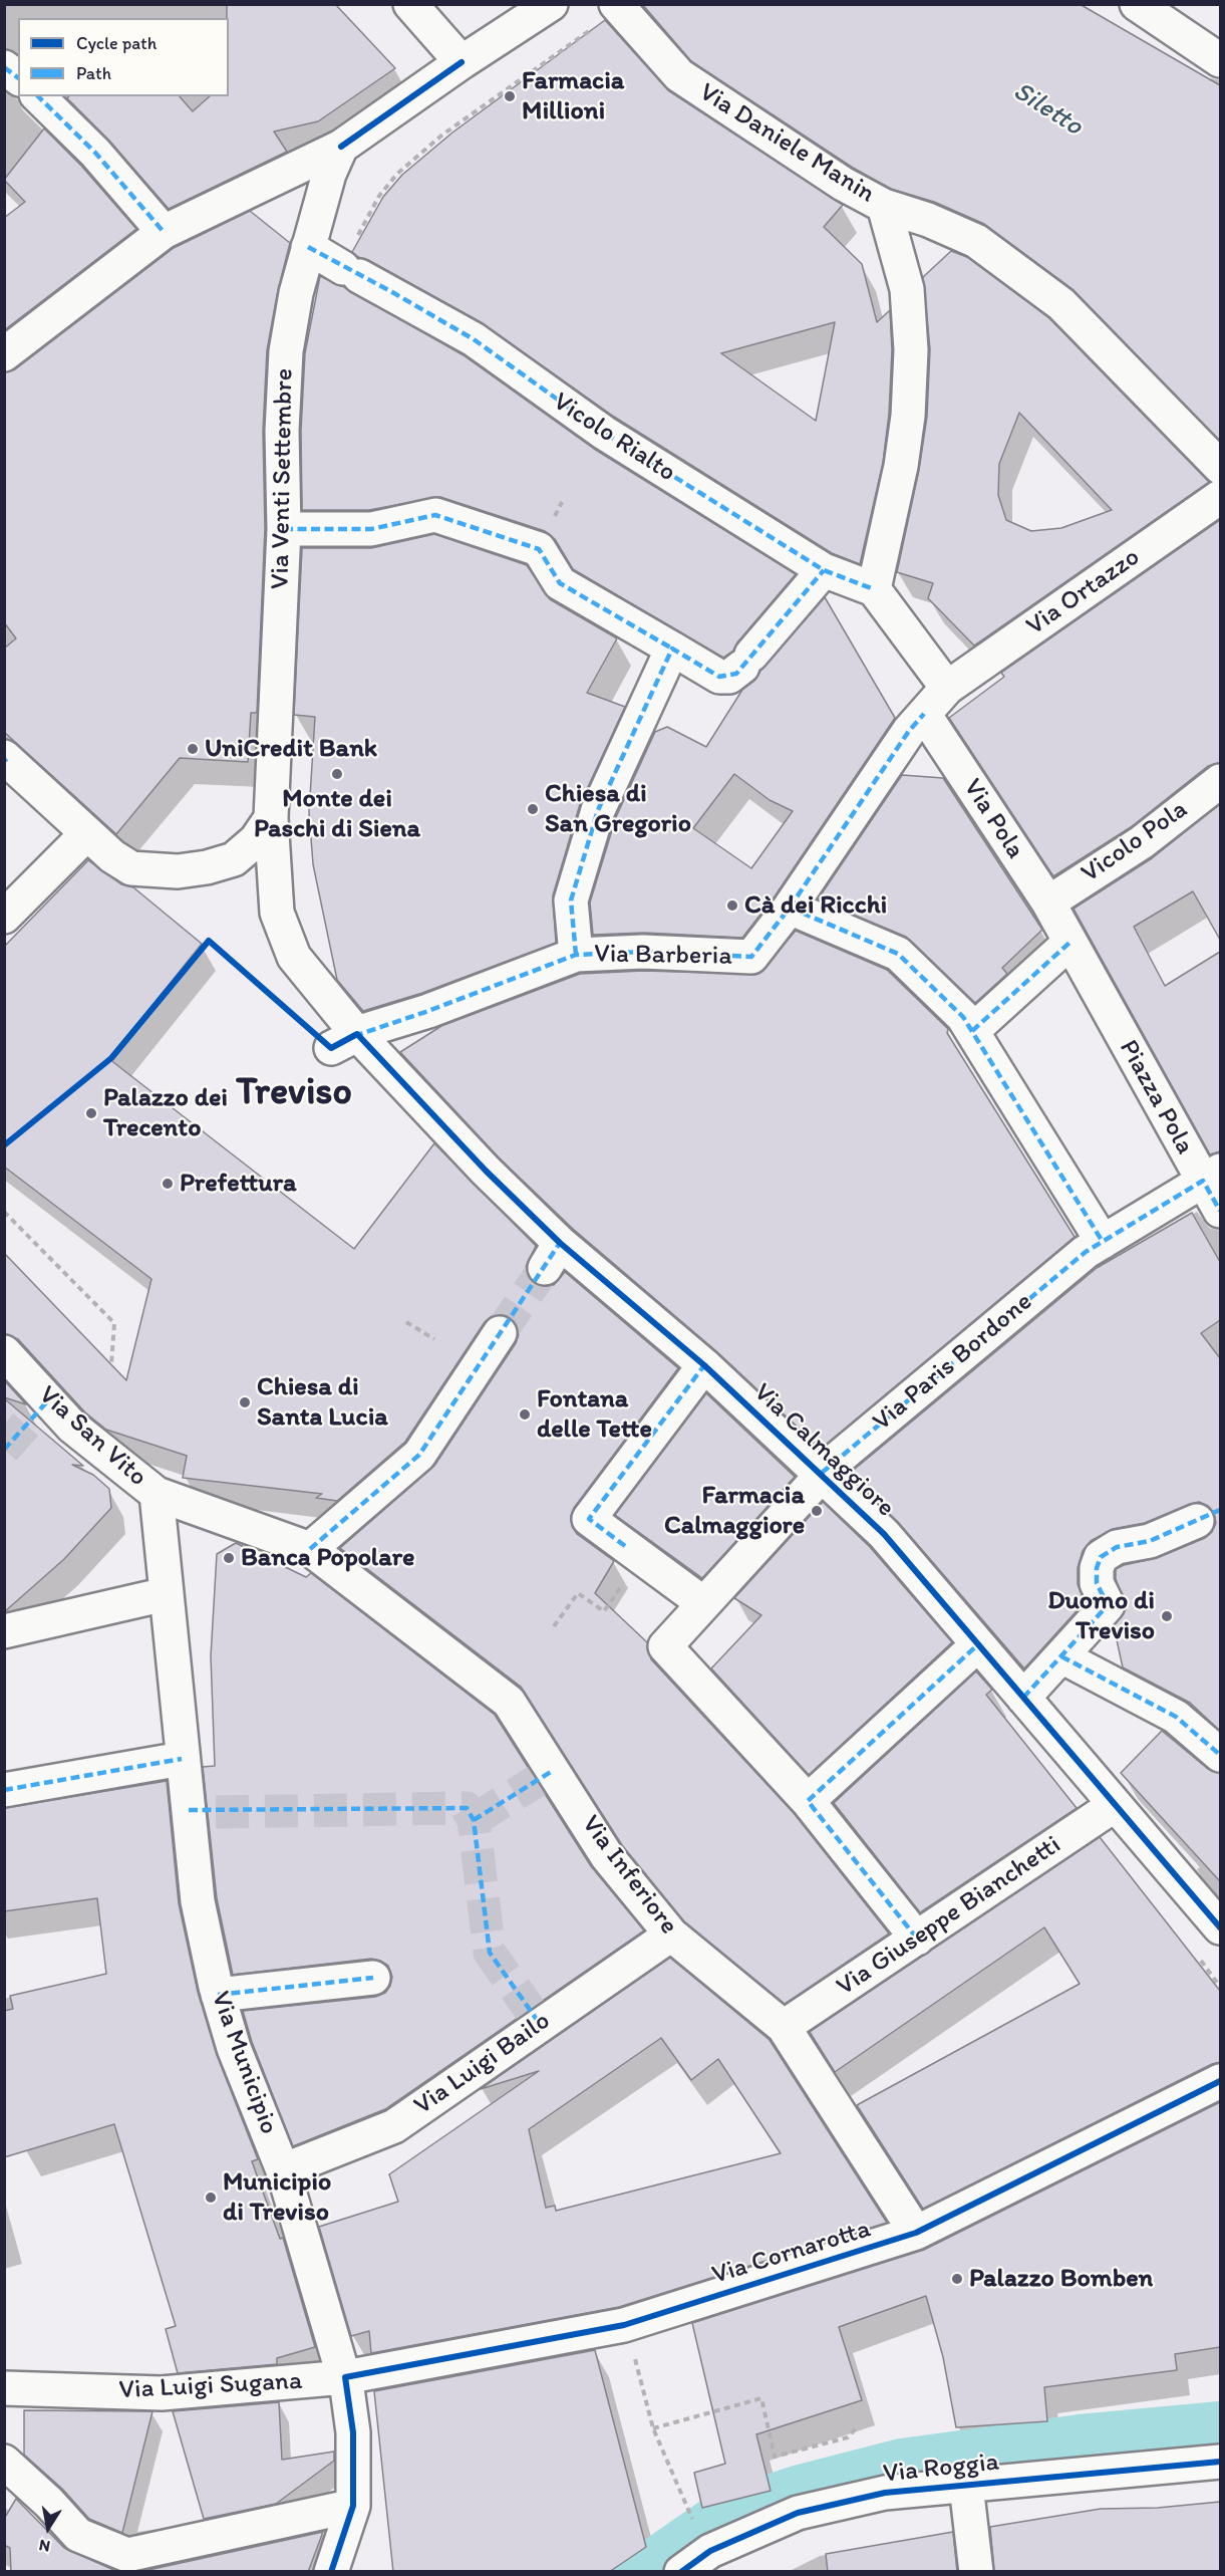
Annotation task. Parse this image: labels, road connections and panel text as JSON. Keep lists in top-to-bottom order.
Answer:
{
  "streets": {
    "street": [
      "Via Daniele Manin",
      "Vicolo Rialto",
      "Via Venti Settembre",
      "Via Ortazzo",
      "Via Pola",
      "Vicolo Pola",
      "Via Barberia",
      "Piazza Pola",
      "Via Paris Bordone",
      "Via San Vito",
      "Via Calmaggiore",
      "Via Inferiore",
      "Via Giuseppe Bianchetti",
      "Via Municipio",
      "Via Luigi Bailo",
      "Via Cornarotta",
      "Via Luigi Sugana",
      "Via Roggia"
    ]
  },
  "crossings": [
    ["Vicolo Rialto", "Via Venti Settembre"],
    ["Via Venti Settembre", "Via Barberia"],
    ["Via Venti Settembre", "Via Calmaggiore"],
    ["Via Ortazzo", "Via Pola"],
    ["Via Ortazzo", "Via Barberia"],
    ["Via Pola", "Vicolo Pola"],
    ["Via Pola", "Via Barberia"],
    ["Via Pola", "Piazza Pola"],
    ["Vicolo Pola", "Piazza Pola"],
    ["Via Barberia", "Via Calmaggiore"],
    ["Piazza Pola", "Via Paris Bordone"],
    ["Via Paris Bordone", "Via Calmaggiore"],
    ["Via San Vito", "Via Inferiore"],
    ["Via San Vito", "Via Municipio"],
    ["Via Calmaggiore", "Via Giuseppe Bianchetti"],
    ["Via Inferiore", "Via Giuseppe Bianchetti"],
    ["Via Inferiore", "Via Luigi Bailo"],
    ["Via Inferiore", "Via Cornarotta"],
    ["Via Municipio", "Via Luigi Bailo"],
    ["Via Municipio", "Via Cornarotta"],
    ["Via Municipio", "Via Luigi Sugana"],
    ["Via Cornarotta", "Via Luigi Sugana"]
  ],
  "districts": ["Treviso"],
  "water": ["Siletto"],
  "places": [
    "Farmacia Millioni",
    "UniCredit Bank",
    "Monte dei Paschi di Siena",
    "Chiesa di San Gregorio",
    "Cà dei Ricchi",
    "Palazzo dei Trecento",
    "Prefettura",
    "Chiesa di Santa Lucia",
    "Fontana delle Tette",
    "Farmacia Calmaggiore",
    "Banca Popolare",
    "Duomo di Treviso",
    "Municipio di Treviso",
    "Palazzo Bomben"
  ],
  "legend": ["Cycle path", "Path"],
  "north": "bottom"
}
